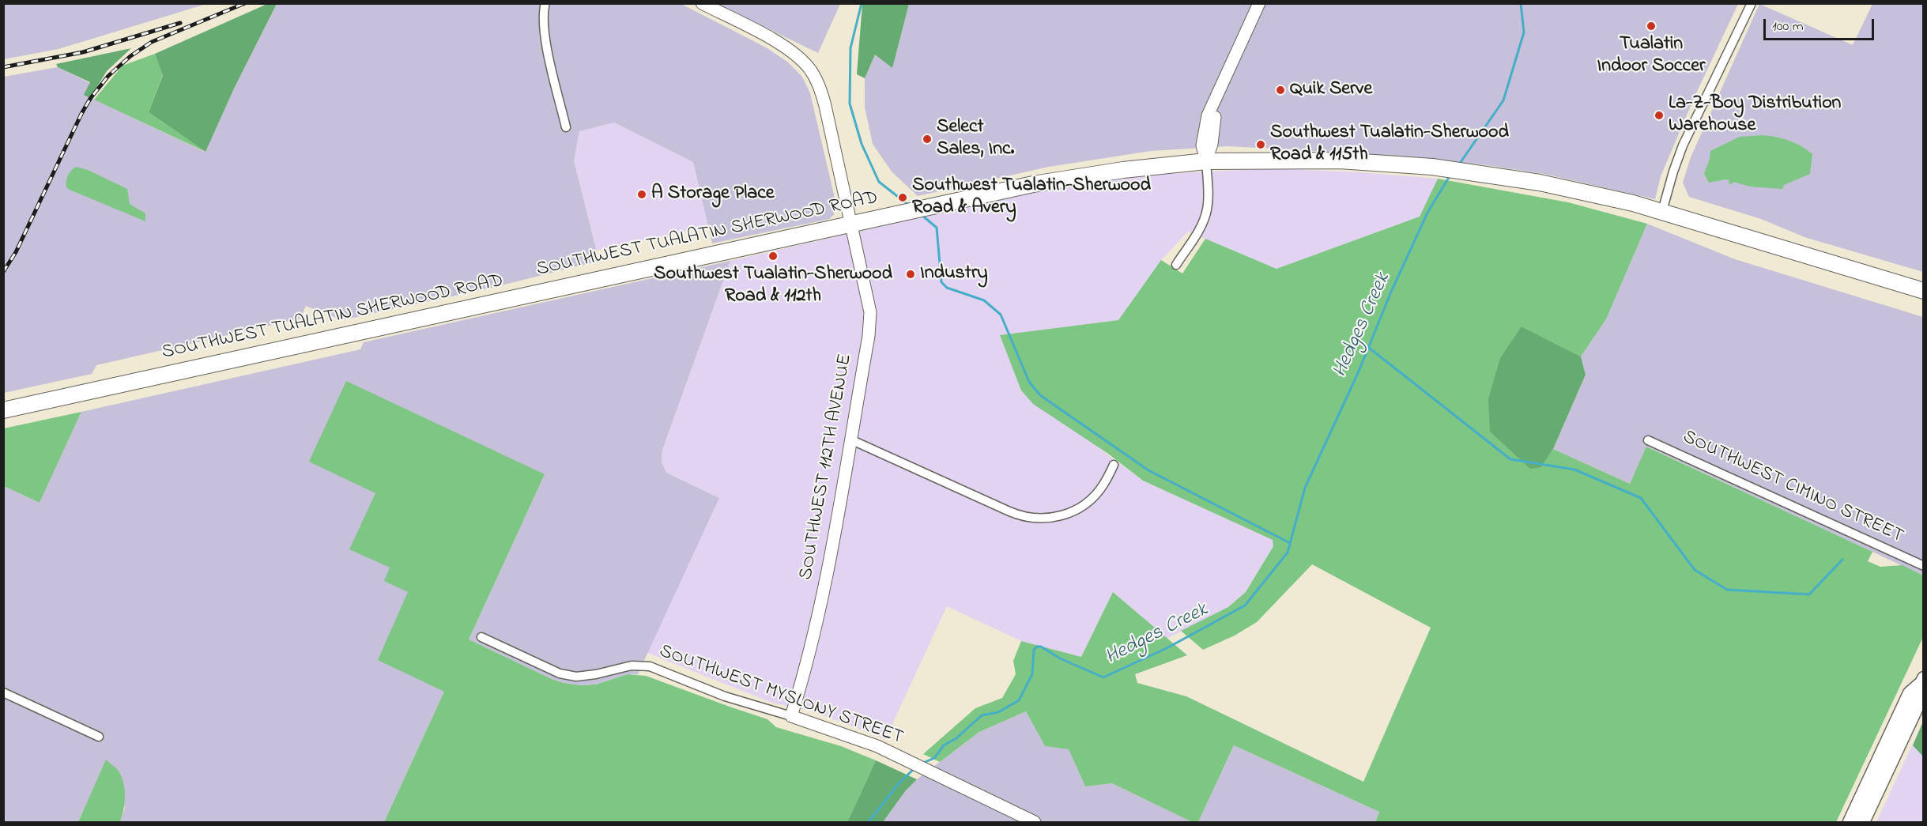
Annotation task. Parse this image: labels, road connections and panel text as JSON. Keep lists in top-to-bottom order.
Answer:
{
  "streets": {
    "highway": ["SOUTHWEST TUALATIN SHERWOOD ROAD"],
    "street": ["SOUTHWEST 112TH AVENUE", "SOUTHWEST CIMINO STREET", "SOUTHWEST MYSLONY STREET"]
  },
  "crossings": [
    ["SOUTHWEST TUALATIN SHERWOOD ROAD", "SOUTHWEST 112TH AVENUE"],
    ["SOUTHWEST 112TH AVENUE", "SOUTHWEST MYSLONY STREET"]
  ],
  "water": ["Hedges Creek"],
  "places": [
    "Tualatin Indoor Soccer",
    "Quik Serve",
    "La-Z-Boy Distribution Warehouse",
    "Select Sales, Inc.",
    "Southwest Tualatin-Sherwood Road & 115th",
    "A Storage Place",
    "Southwest Tualatin-Sherwood Road & Avery",
    "Southwest Tualatin-Sherwood Road & 112th",
    "Industry"
  ],
  "scale_bar": "100 m"
}
